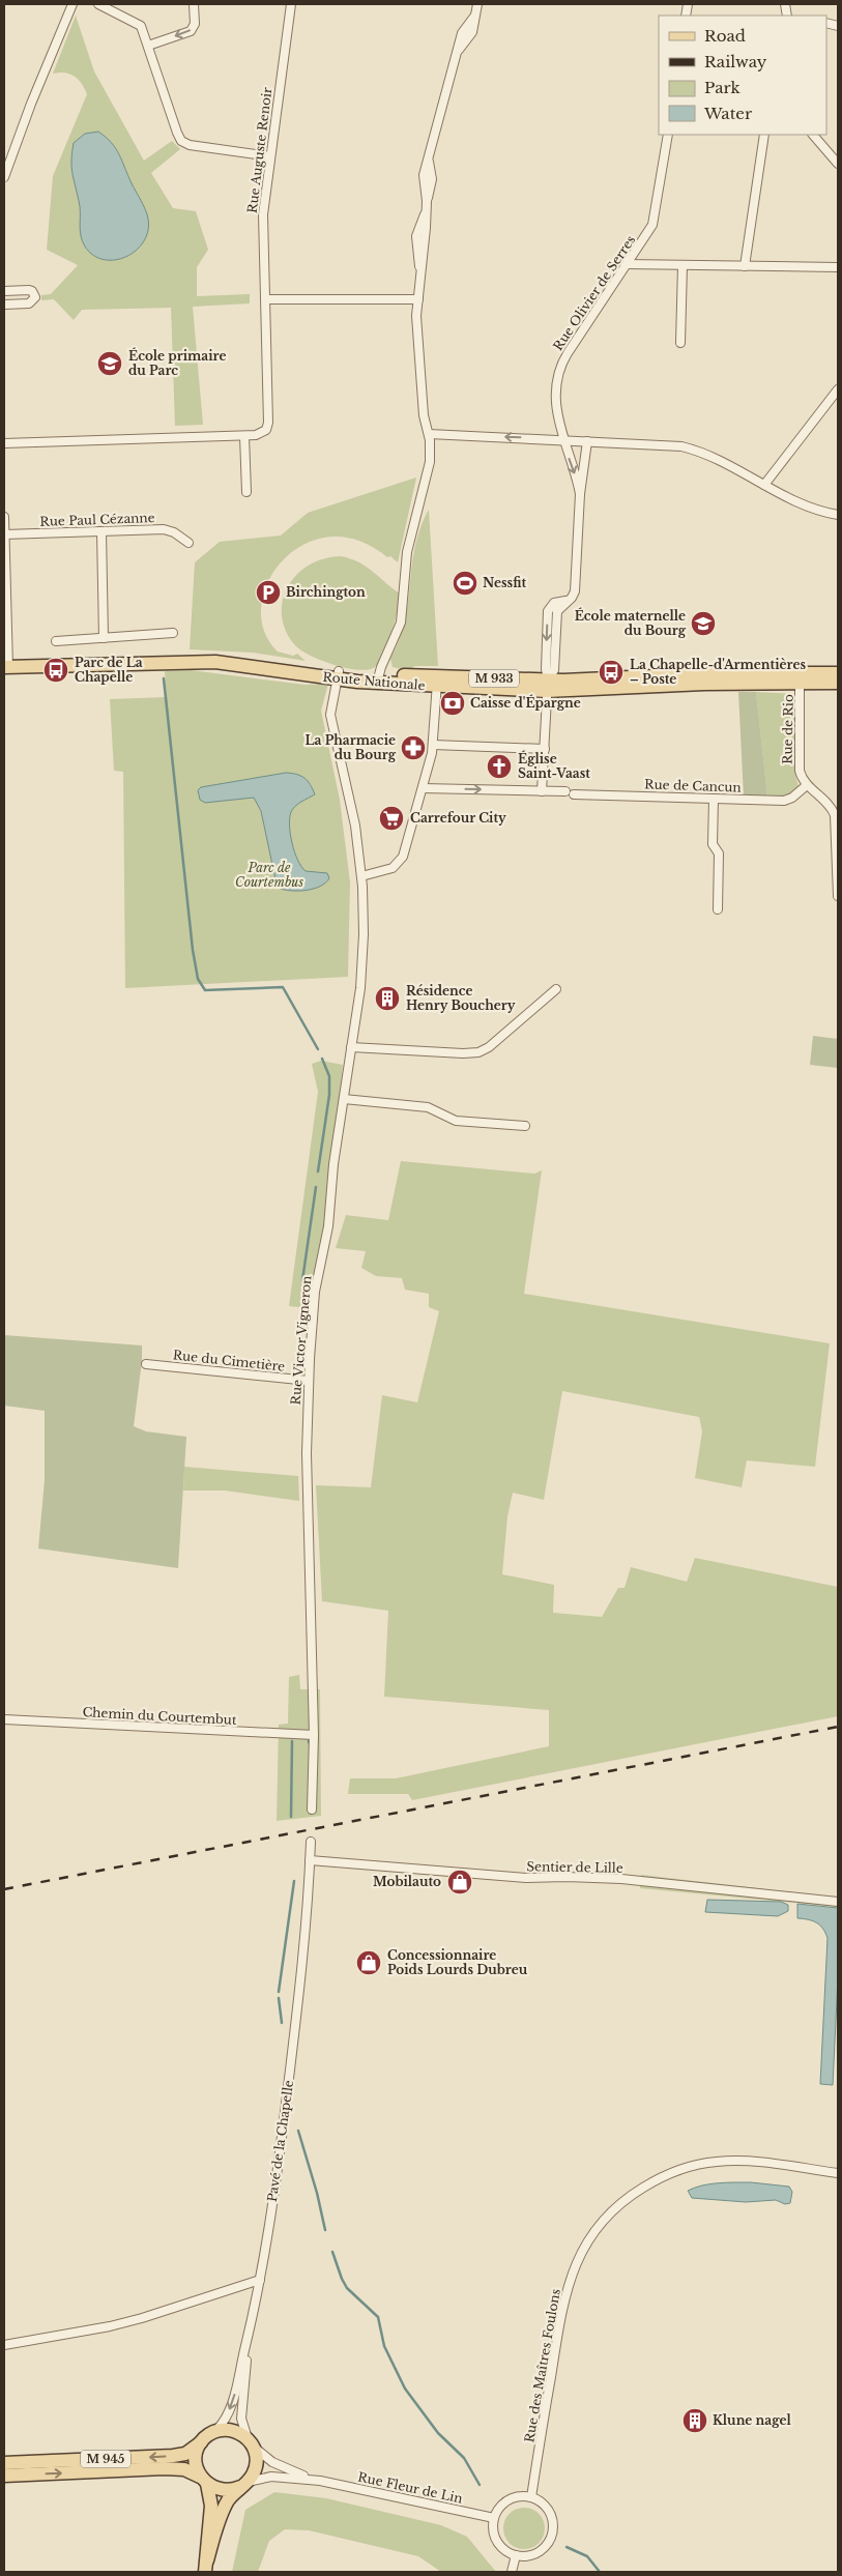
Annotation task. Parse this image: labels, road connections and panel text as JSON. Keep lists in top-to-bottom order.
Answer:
{
  "streets": {
    "main road": [
      "M 933",
      "Route Nationale",
      "Pavé de la Chapelle",
      "M 945"
    ],
    "street": [
      "Rue Auguste Renoir",
      "Rue Olivier de Serres",
      "Rue Paul Cézanne",
      "Rue de Rio",
      "Rue de Cancun",
      "Rue Victor Vigneron",
      "Rue du Cimetière",
      "Chemin du Courtembut",
      "Sentier de Lille",
      "Rue des Maîtres Foulons",
      "Rue Fleur de Lin"
    ]
  },
  "crossings": [
    ["Rue Olivier de Serres", "Route Nationale"],
    ["Route Nationale", "Rue de Rio"],
    ["Route Nationale", "Rue Victor Vigneron"],
    ["Rue de Rio", "Rue de Cancun"],
    ["Rue Victor Vigneron", "Rue du Cimetière"],
    ["Rue Victor Vigneron", "Chemin du Courtembut"],
    ["Sentier de Lille", "Pavé de la Chapelle"],
    ["Pavé de la Chapelle", "M 945"],
    ["Pavé de la Chapelle", "Rue Fleur de Lin"],
    ["Rue des Maîtres Foulons", "Rue Fleur de Lin"],
    ["M 945", "Rue Fleur de Lin"]
  ],
  "parks": ["Parc de Courtembus"],
  "places": {
    "school or university": ["École primaire du Parc", "École maternelle du Bourg"],
    "sports": ["Nessfit"],
    "parking": ["Birchington"],
    "bus stop": ["Parc de La Chapelle", "La Chapelle-d'Armentières – Poste"],
    "bank": ["Caisse d'Épargne"],
    "pharmacy": ["La Pharmacie du Bourg"],
    "church": ["Église Saint-Vaast"],
    "supermarket": ["Carrefour City"],
    "building": ["Résidence Henry Bouchery", "Klune nagel"],
    "shop": ["Mobilauto", "Concessionnaire Poids Lourds Dubreu"]
  },
  "legend": [
    "Road",
    "Railway",
    "Park",
    "Water"
  ]
}
